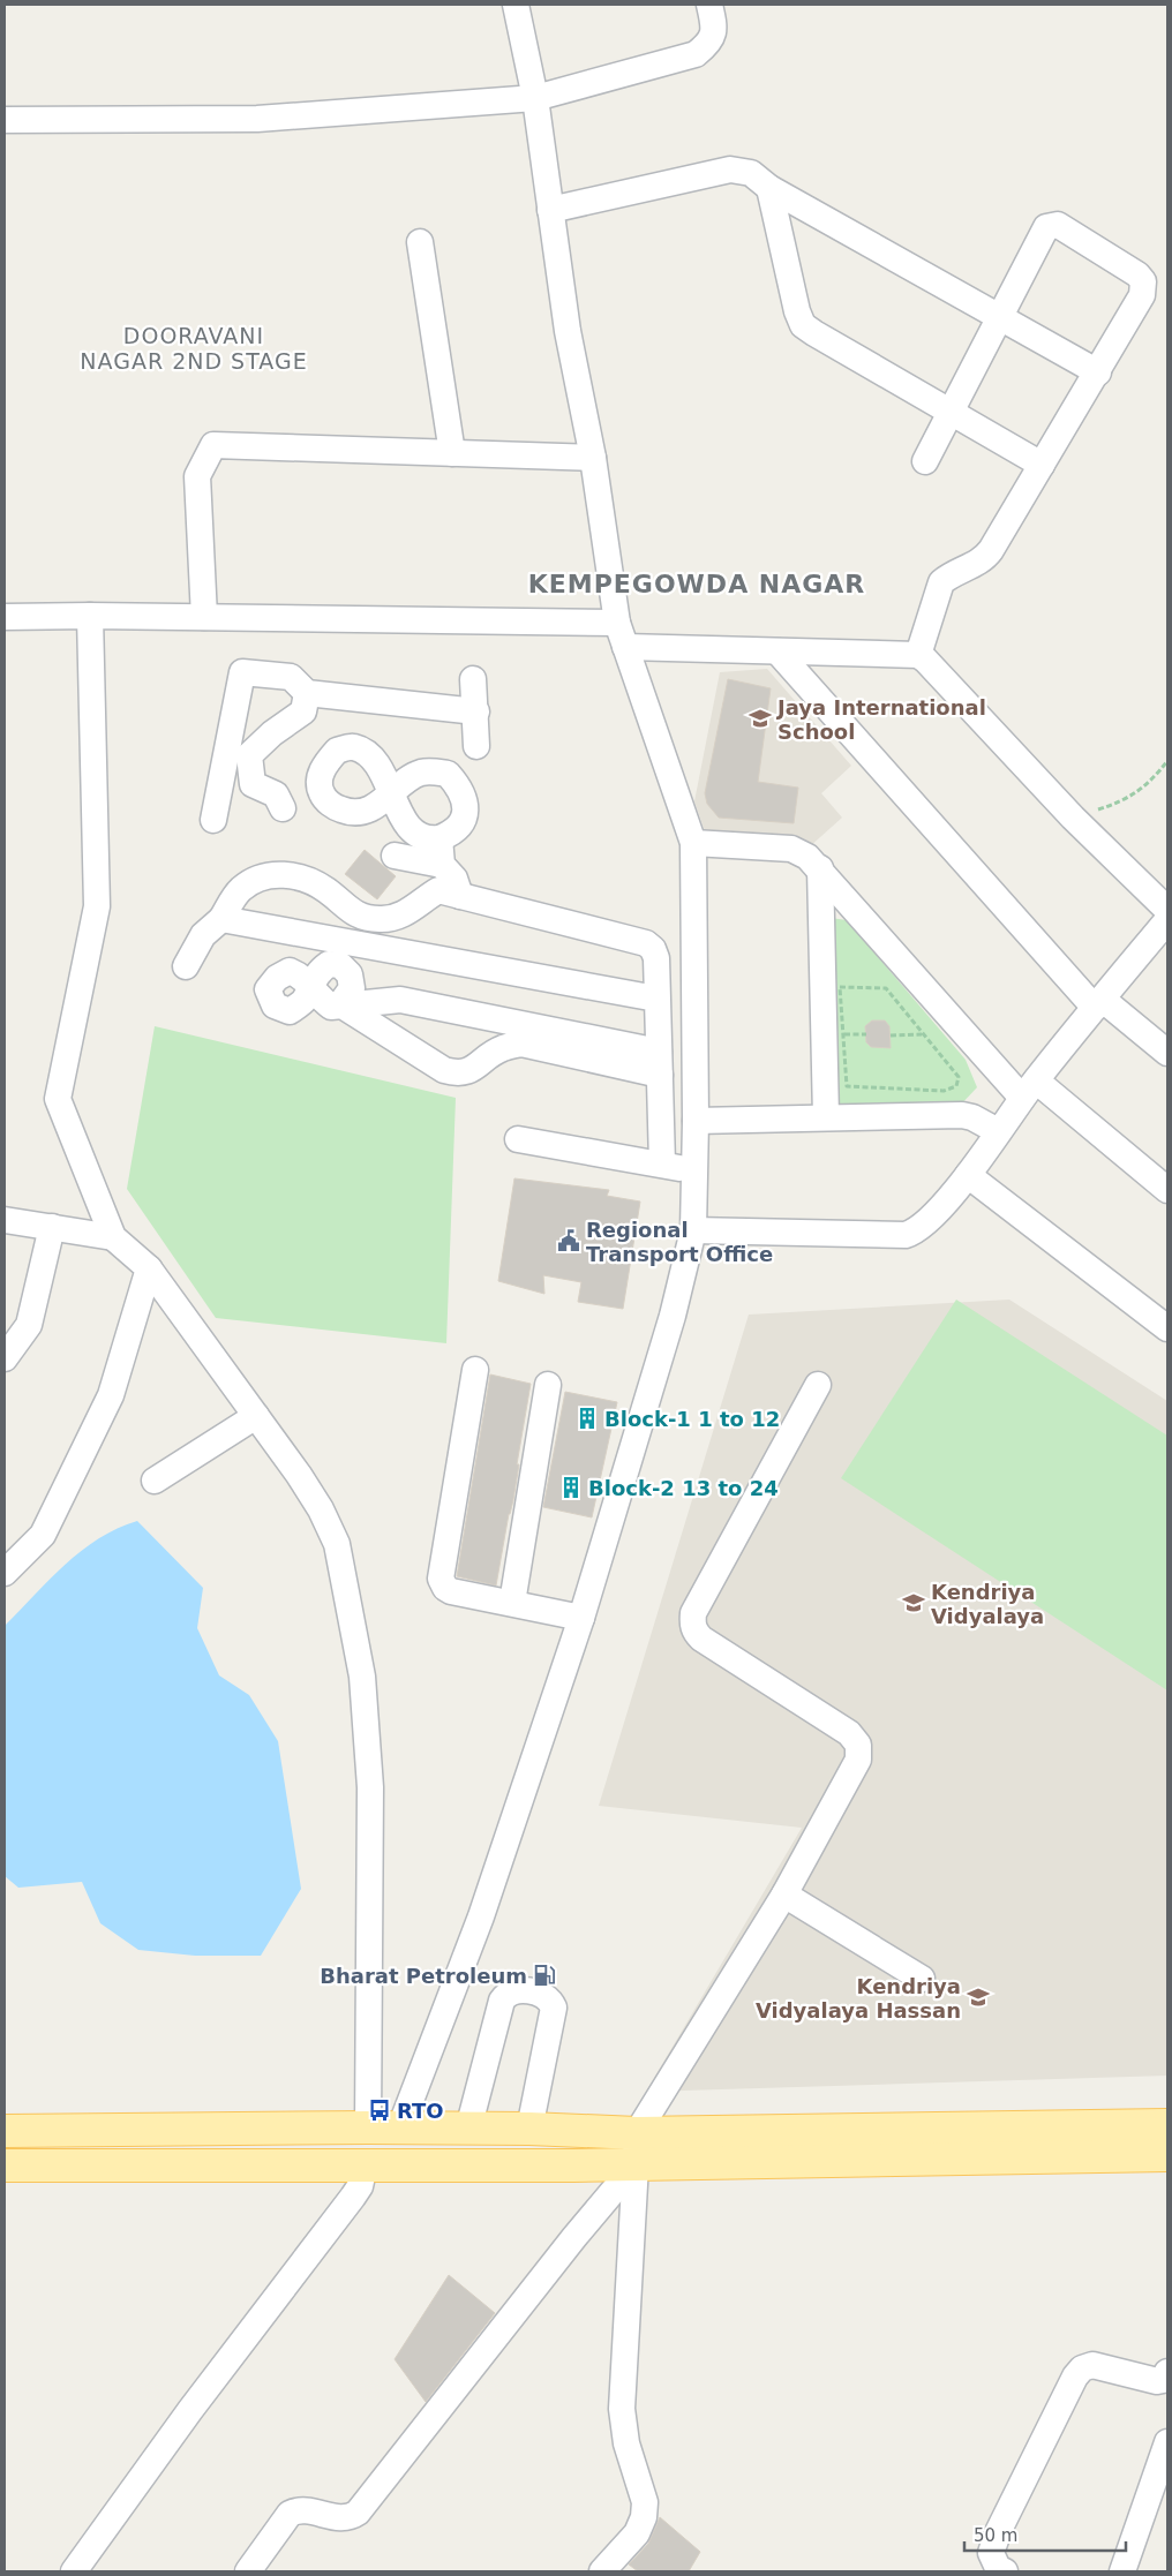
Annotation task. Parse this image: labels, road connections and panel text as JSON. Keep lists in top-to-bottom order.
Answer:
{
  "districts": ["DOORAVANI NAGAR 2ND STAGE", "KEMPEGOWDA NAGAR"],
  "places": {
    "school or university": ["Jaya International School", "Kendriya Vidyalaya", "Kendriya Vidyalaya Hassan"],
    "public building": ["Regional Transport Office"],
    "building": ["Block-1 1 to 12", "Block-2 13 to 24"],
    "fuel station": ["Bharat Petroleum"],
    "bus stop": ["RTO"]
  },
  "scale_bar": "50 m"
}
